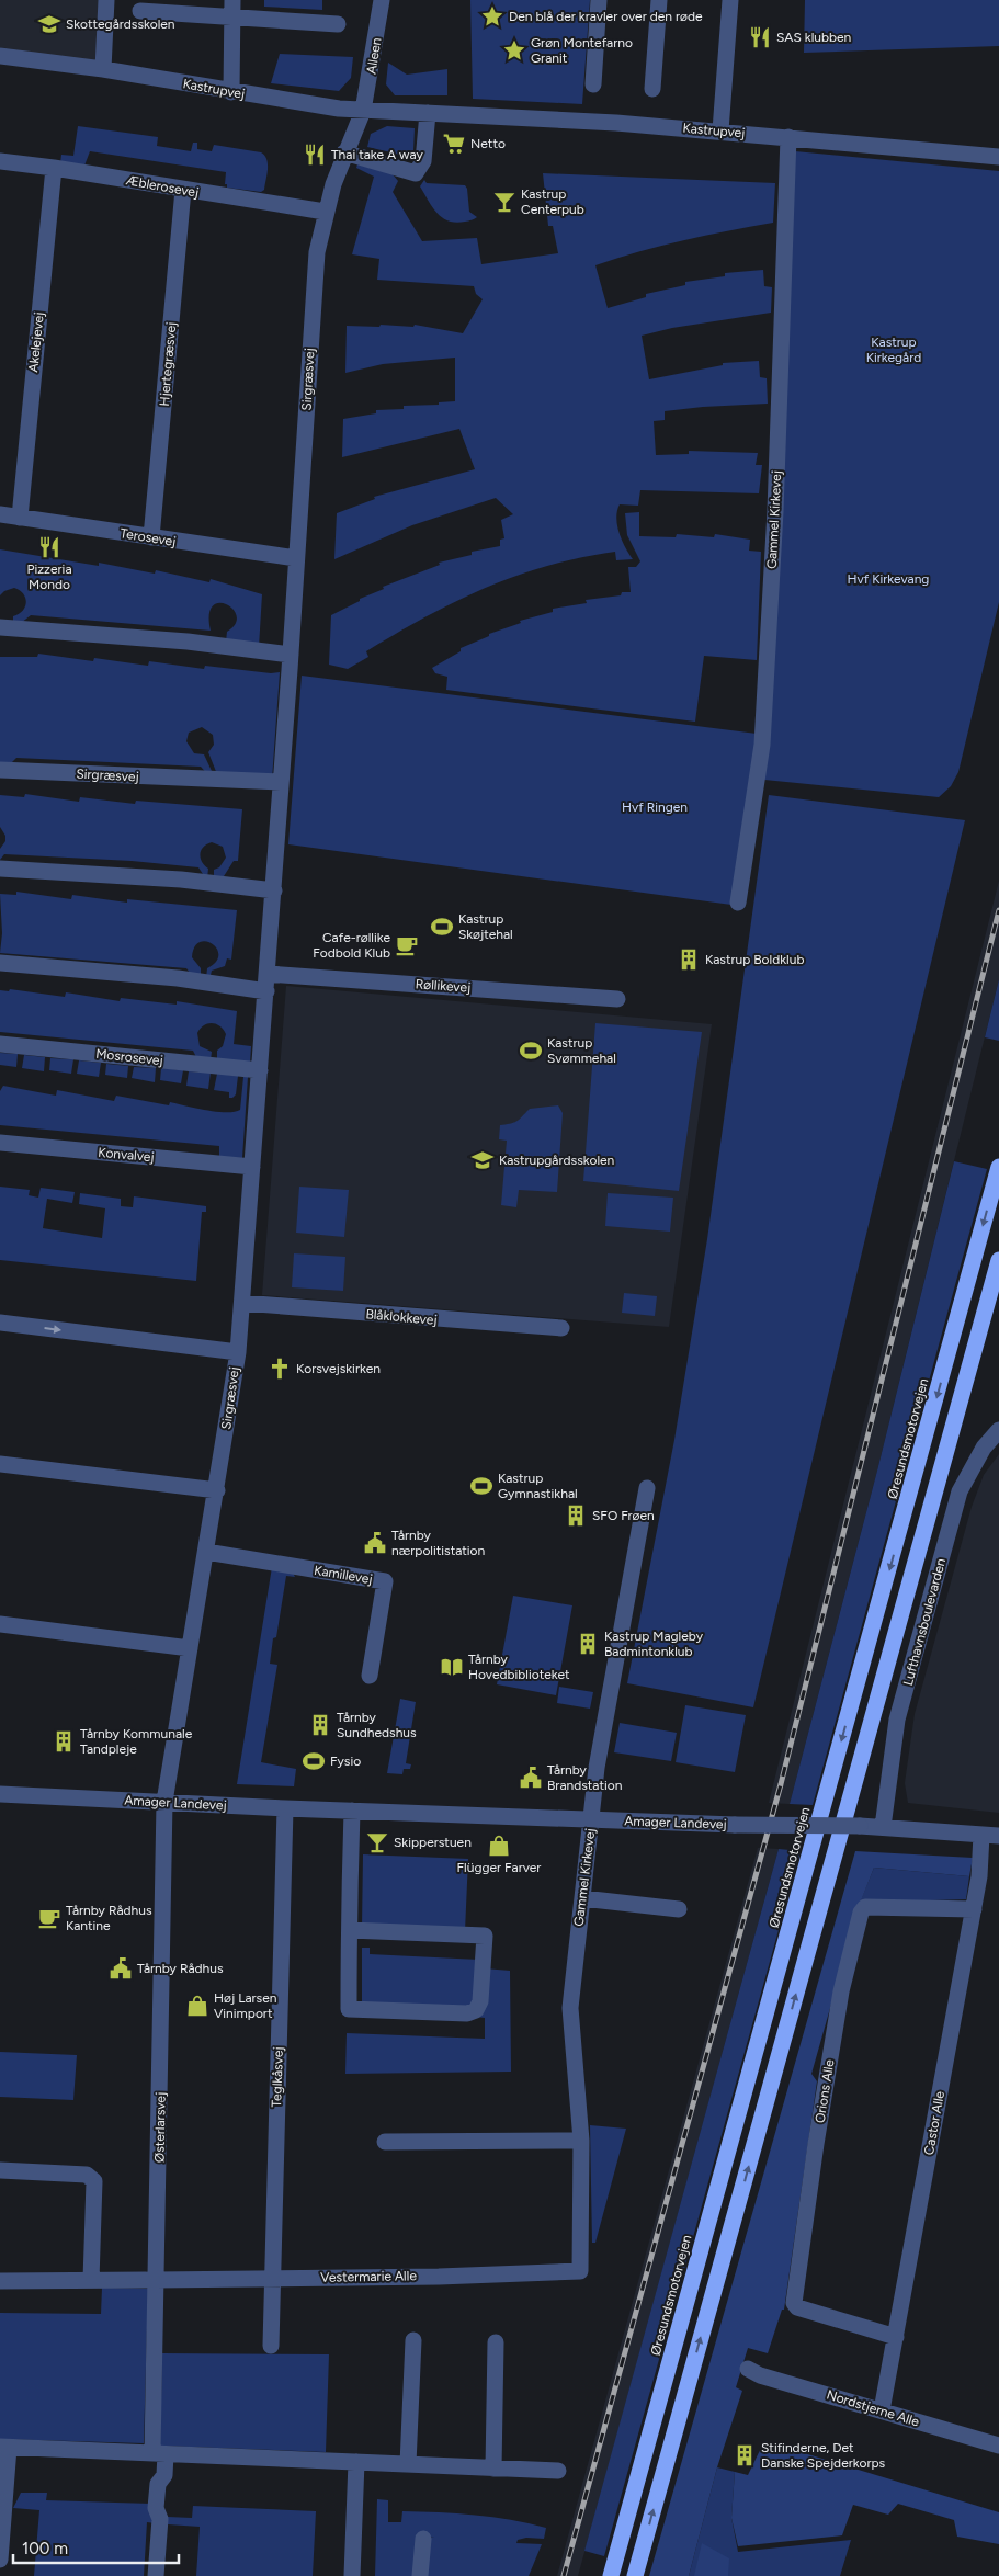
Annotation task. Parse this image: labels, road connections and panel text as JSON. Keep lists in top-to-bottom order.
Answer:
{
  "streets": {
    "highway": ["Øresundsmotorvejen"],
    "street": [
      "Alleen",
      "Kastrupvej",
      "Æblerosevej",
      "Akelejevej",
      "Hjertegræsvej",
      "Sirgræsvej",
      "Gammel Kirkevej",
      "Terosevej",
      "Røllikevej",
      "Mosrosevej",
      "Konvalvej",
      "Blåklokkevej",
      "Kamillevej",
      "Lufthavnsboulevarden",
      "Amager Landevej",
      "Teglkåsvej",
      "Orions Alle",
      "Castor Alle",
      "Østerlarsvej",
      "Vestermarie Alle",
      "Nordstjerne Alle"
    ]
  },
  "crossings": [
    ["Alleen", "Kastrupvej"],
    ["Alleen", "Sirgræsvej"],
    ["Kastrupvej", "Sirgræsvej"],
    ["Kastrupvej", "Gammel Kirkevej"],
    ["Æblerosevej", "Akelejevej"],
    ["Æblerosevej", "Hjertegræsvej"],
    ["Æblerosevej", "Sirgræsvej"],
    ["Akelejevej", "Terosevej"],
    ["Hjertegræsvej", "Terosevej"],
    ["Sirgræsvej", "Terosevej"],
    ["Sirgræsvej", "Røllikevej"],
    ["Sirgræsvej", "Mosrosevej"],
    ["Sirgræsvej", "Konvalvej"],
    ["Sirgræsvej", "Blåklokkevej"],
    ["Sirgræsvej", "Kamillevej"],
    ["Sirgræsvej", "Amager Landevej"],
    ["Sirgræsvej", "Østerlarsvej"],
    ["Gammel Kirkevej", "Amager Landevej"],
    ["Gammel Kirkevej", "Vestermarie Alle"],
    ["Lufthavnsboulevarden", "Amager Landevej"],
    ["Amager Landevej", "Teglkåsvej"],
    ["Amager Landevej", "Castor Alle"],
    ["Amager Landevej", "Østerlarsvej"],
    ["Teglkåsvej", "Vestermarie Alle"],
    ["Orions Alle", "Castor Alle"],
    ["Castor Alle", "Nordstjerne Alle"],
    ["Østerlarsvej", "Vestermarie Alle"]
  ],
  "parks": ["Kastrup Kirkegård", "Hvf Kirkevang", "Hvf Ringen"],
  "places": {
    "place": ["Den blå der kravler over den røde", "Grøn Montefarno Granit"],
    "school or university": ["Skottegårdsskolen", "Kastrupgårdsskolen"],
    "restaurant": ["SAS klubben", "Thai take A way", "Pizzeria Mondo"],
    "supermarket": ["Netto"],
    "bar": ["Kastrup Centerpub", "Skipperstuen"],
    "sports": [
      "Kastrup Skøjtehal",
      "Kastrup Svømmehal",
      "Kastrup Gymnastikhal",
      "Fysio"
    ],
    "cafe": ["Cafe-røllike Fodbold Klub", "Tårnby Rådhus Kantine"],
    "building": [
      "Kastrup Boldklub",
      "SFO Frøen",
      "Kastrup Magleby Badmintonklub",
      "Tårnby Sundhedshus",
      "Tårnby Kommunale Tandpleje",
      "Stifinderne, Det Danske Spejderkorps"
    ],
    "church": ["Korsvejskirken"],
    "public building": ["Tårnby nærpolitistation", "Tårnby Brandstation", "Tårnby Rådhus"],
    "library": ["Tårnby Hovedbiblioteket"],
    "shop": ["Flügger Farver", "Høj Larsen Vinimport"]
  },
  "scale_bar": "100 m"
}
